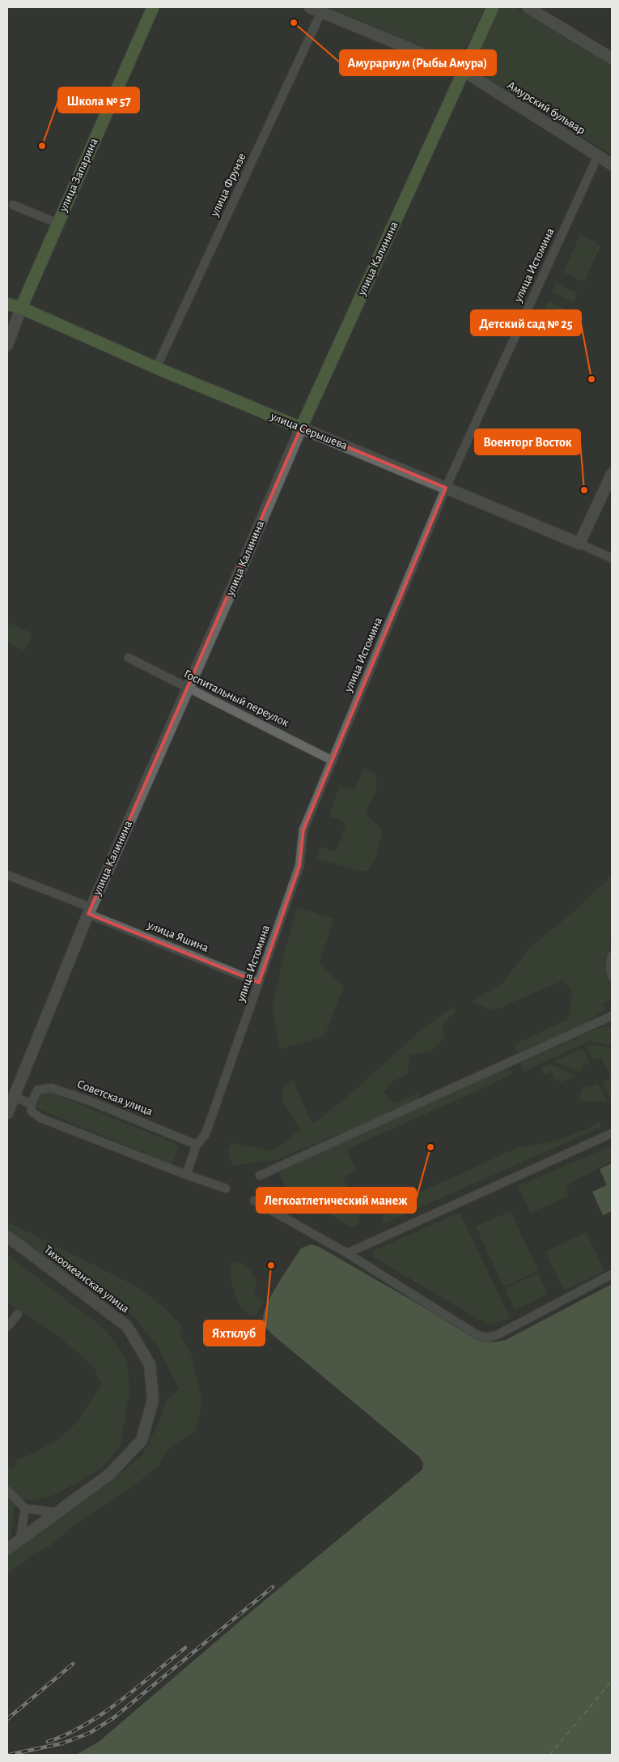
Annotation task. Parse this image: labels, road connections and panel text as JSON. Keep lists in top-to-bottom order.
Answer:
{
  "streets": {
    "main road": [
      "Амурский бульвар",
      "улица Запарина",
      "улица Калинина",
      "улица Серышева",
      "Тихоокеанская улица"
    ],
    "street": [
      "улица Фрунзе",
      "улица Истомина",
      "Госпитальный переулок",
      "улица Яшина",
      "Советская улица"
    ]
  },
  "crossings": [
    ["Амурский бульвар", "улица Фрунзе"],
    ["Амурский бульвар", "улица Калинина"],
    ["Амурский бульвар", "улица Истомина"],
    ["улица Запарина", "улица Серышева"],
    ["улица Фрунзе", "улица Серышева"],
    ["улица Калинина", "улица Серышева"],
    ["улица Калинина", "Госпитальный переулок"],
    ["улица Калинина", "улица Яшина"],
    ["улица Истомина", "улица Серышева"],
    ["улица Истомина", "Госпитальный переулок"],
    ["улица Истомина", "улица Яшина"],
    ["улица Истомина", "Советская улица"]
  ],
  "places": [
    "Амурариум (Рыбы Амура)",
    "Школа № 57",
    "Детский сад № 25",
    "Военторг Восток",
    "Легкоатлетический манеж",
    "Яхтклуб"
  ]
}
